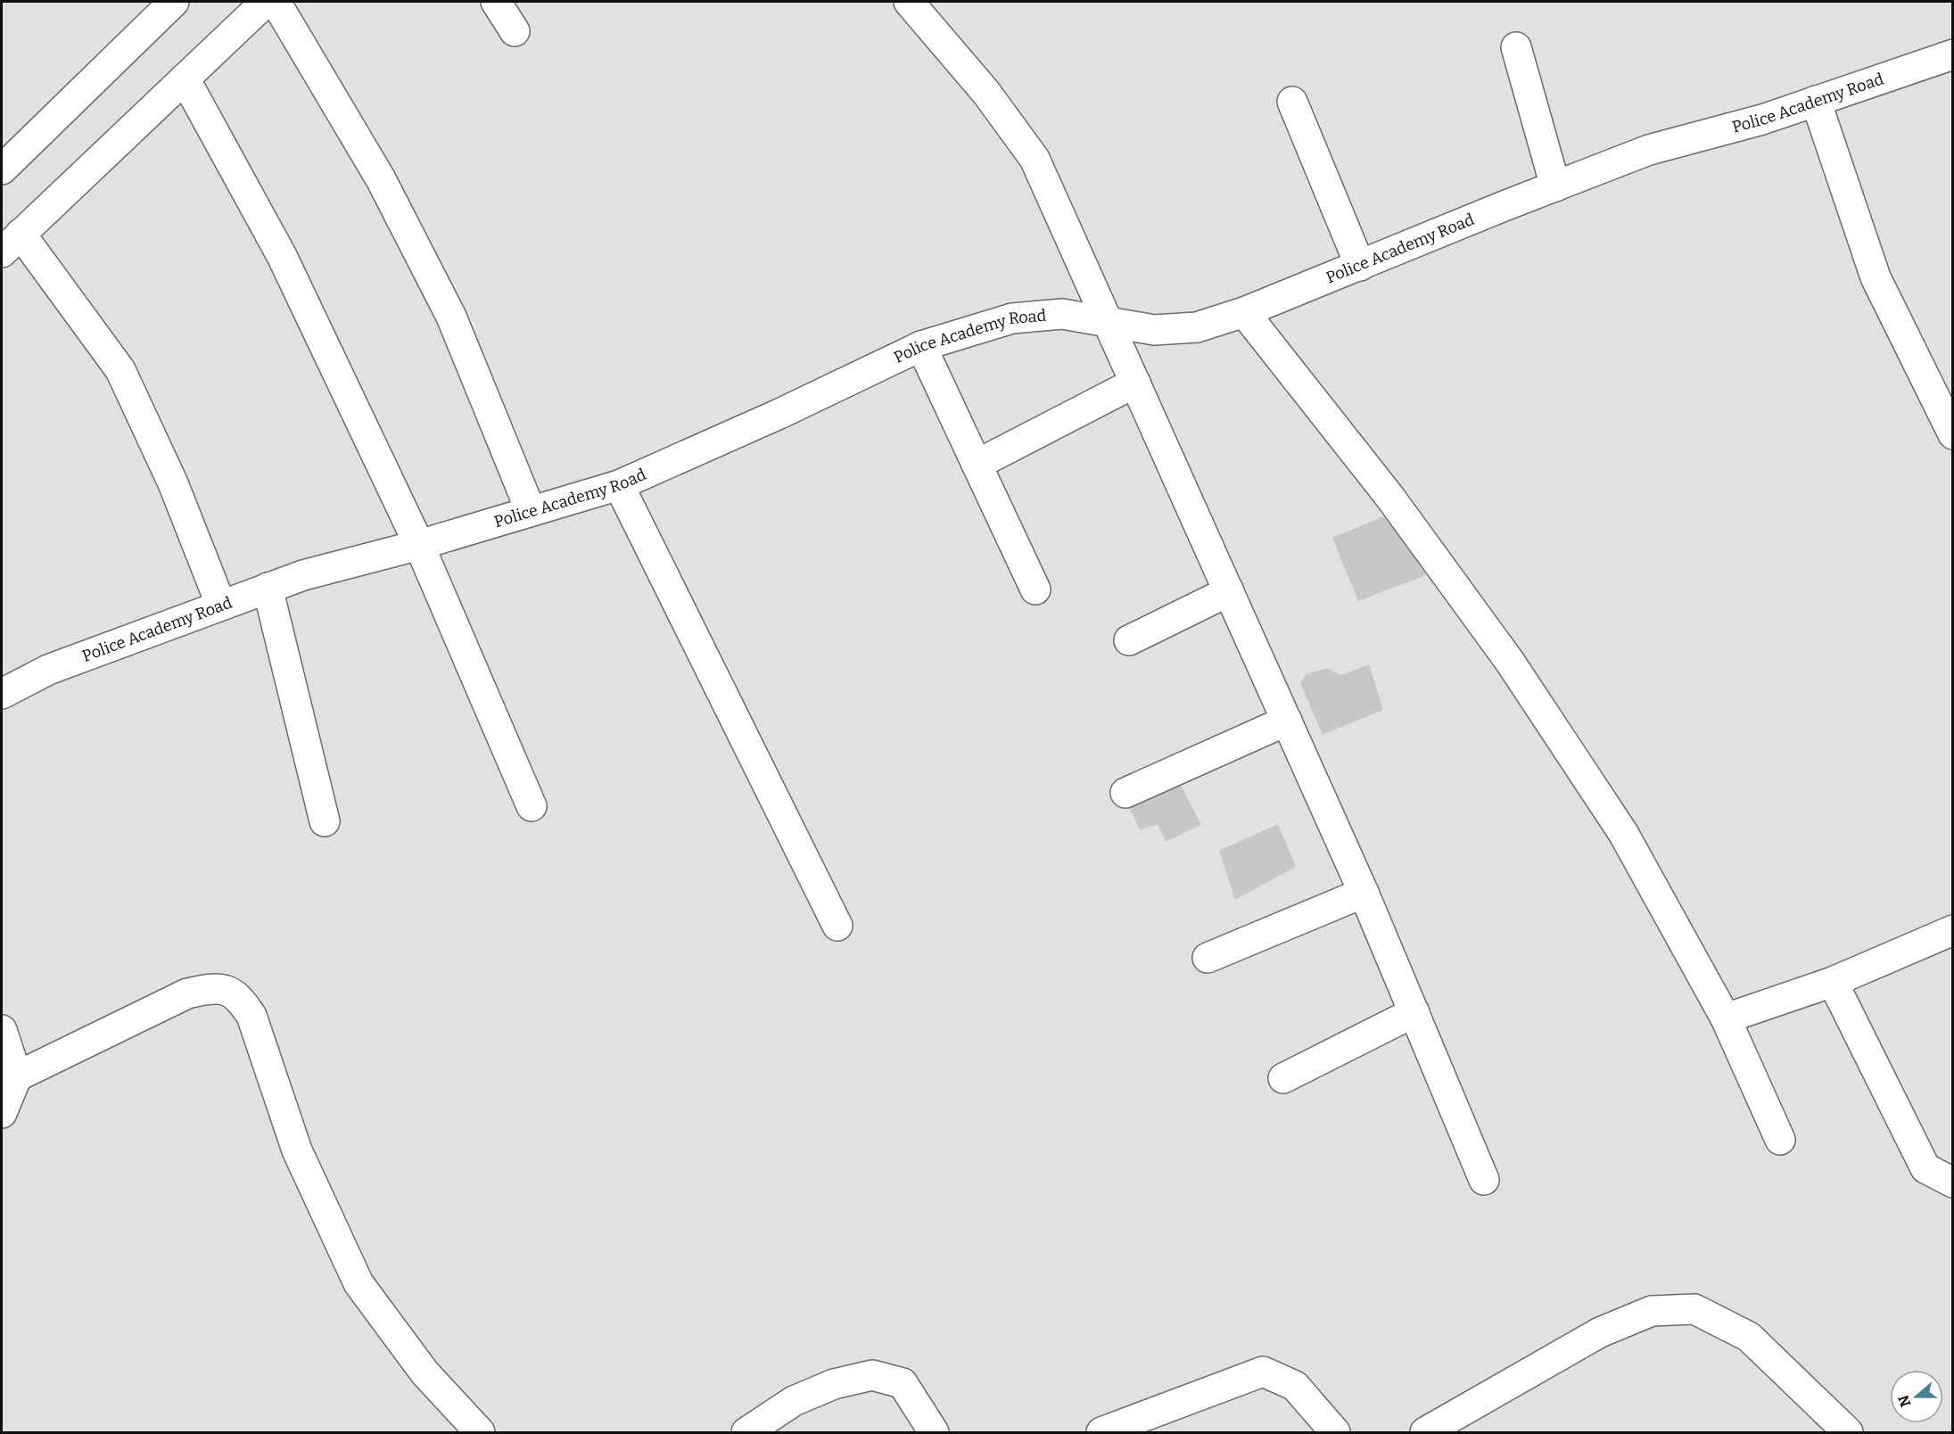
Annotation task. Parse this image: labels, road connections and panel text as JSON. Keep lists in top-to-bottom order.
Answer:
{
  "streets": {
    "street": ["Police Academy Road"]
  },
  "north": "left"
}
